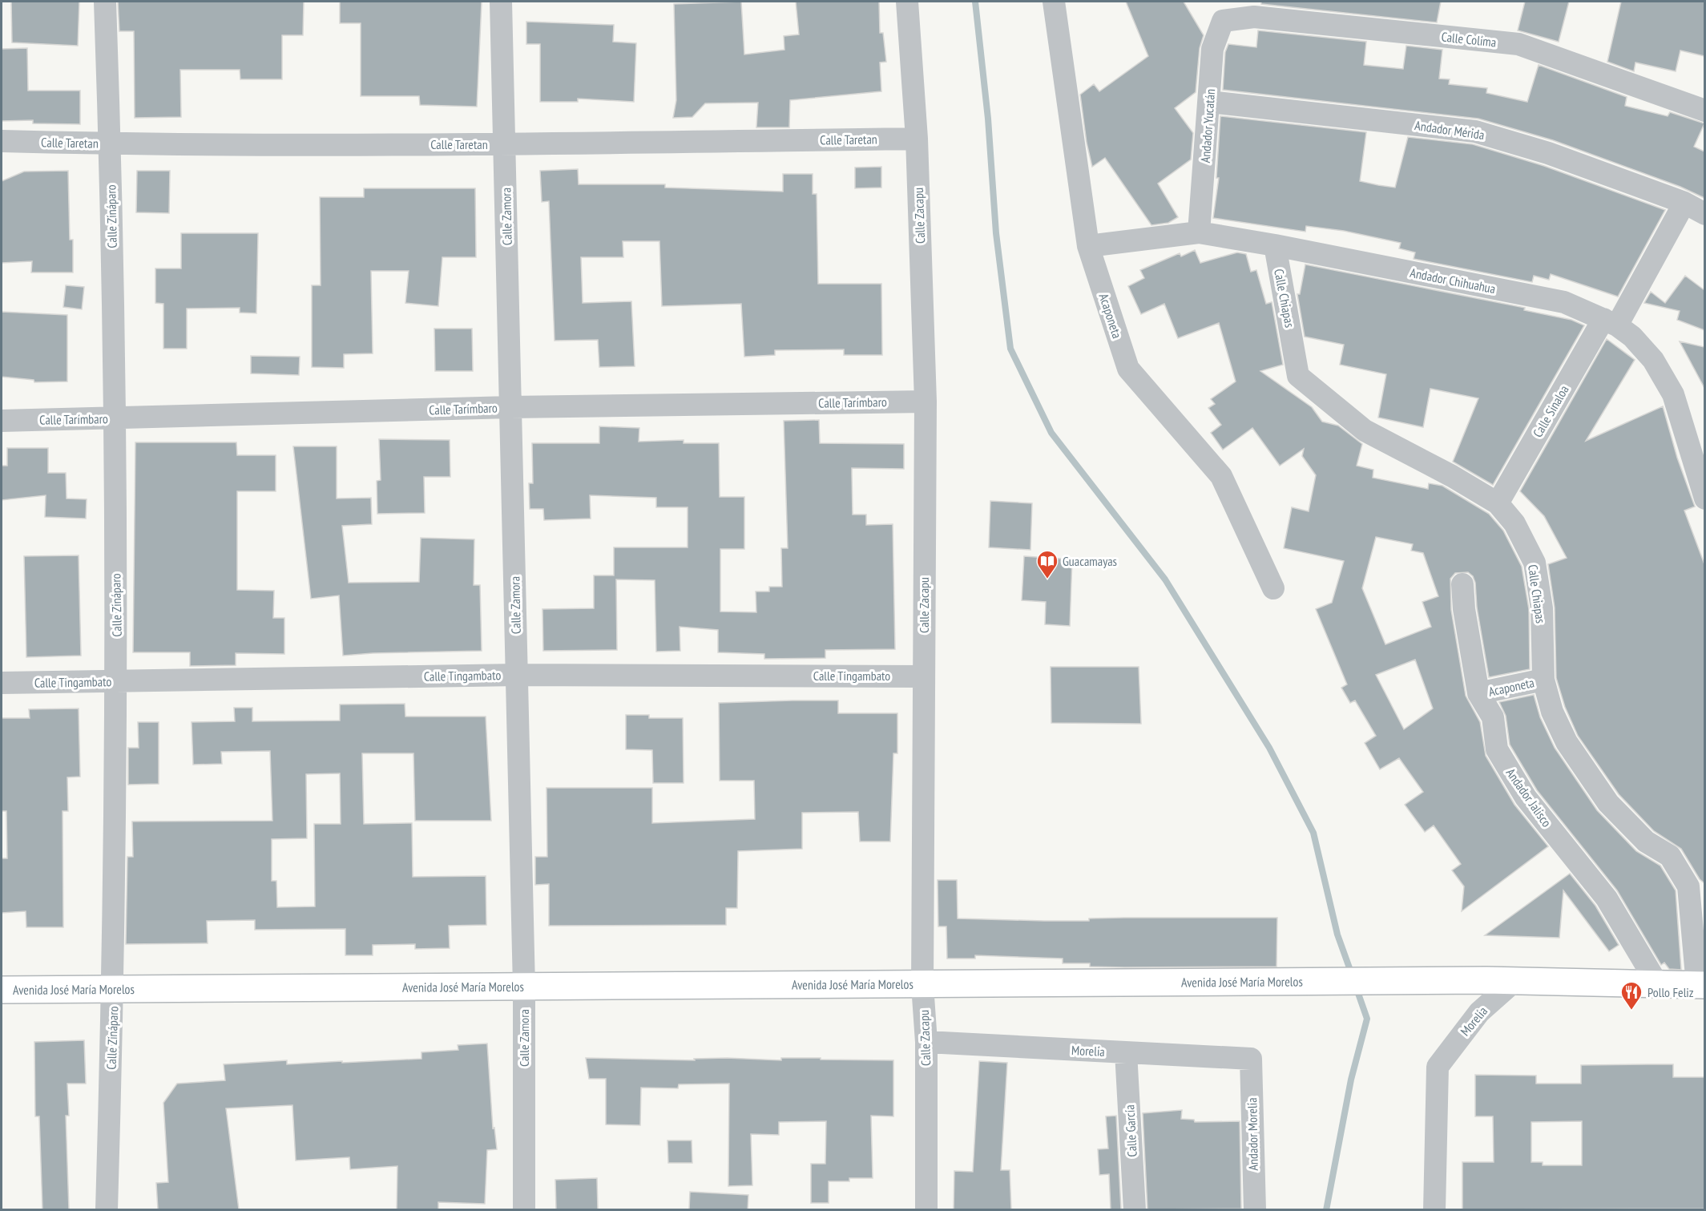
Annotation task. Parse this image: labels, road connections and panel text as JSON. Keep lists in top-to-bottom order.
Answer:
{
  "streets": {
    "main road": ["Avenida José María Morelos"],
    "street": [
      "Calle Colima",
      "Andador Yucatán",
      "Andador Mérida",
      "Calle Taretan",
      "Calle Zacapu",
      "Calle Zináparo",
      "Calle Zamora",
      "Andador Chihuahua",
      "Calle Chiapas",
      "Acaponeta",
      "Calle Tarímbaro",
      "Calle Sinaloa",
      "Calle Tingambato",
      "Andador Jalisco",
      "Morelia",
      "Calle García",
      "Andador Morelia"
    ]
  },
  "crossings": [
    ["Calle Colima", "Andador Yucatán"],
    ["Andador Yucatán", "Andador Mérida"],
    ["Andador Yucatán", "Andador Chihuahua"],
    ["Andador Mérida", "Calle Sinaloa"],
    ["Calle Taretan", "Calle Zacapu"],
    ["Calle Taretan", "Calle Zináparo"],
    ["Calle Taretan", "Calle Zamora"],
    ["Calle Zacapu", "Calle Tarímbaro"],
    ["Calle Zacapu", "Calle Tingambato"],
    ["Calle Zacapu", "Avenida José María Morelos"],
    ["Calle Zacapu", "Morelia"],
    ["Calle Zináparo", "Calle Tarímbaro"],
    ["Calle Zináparo", "Calle Tingambato"],
    ["Calle Zináparo", "Avenida José María Morelos"],
    ["Calle Zamora", "Calle Tarímbaro"],
    ["Calle Zamora", "Calle Tingambato"],
    ["Calle Zamora", "Avenida José María Morelos"],
    ["Andador Chihuahua", "Calle Chiapas"],
    ["Andador Chihuahua", "Acaponeta"],
    ["Andador Chihuahua", "Calle Sinaloa"],
    ["Calle Chiapas", "Acaponeta"],
    ["Calle Chiapas", "Calle Sinaloa"],
    ["Calle Chiapas", "Avenida José María Morelos"],
    ["Acaponeta", "Andador Jalisco"],
    ["Andador Jalisco", "Avenida José María Morelos"],
    ["Avenida José María Morelos", "Morelia"],
    ["Morelia", "Calle García"],
    ["Morelia", "Andador Morelia"]
  ],
  "places": {
    "library": ["Guacamayas"],
    "restaurant": ["Pollo Feliz"]
  }
}
